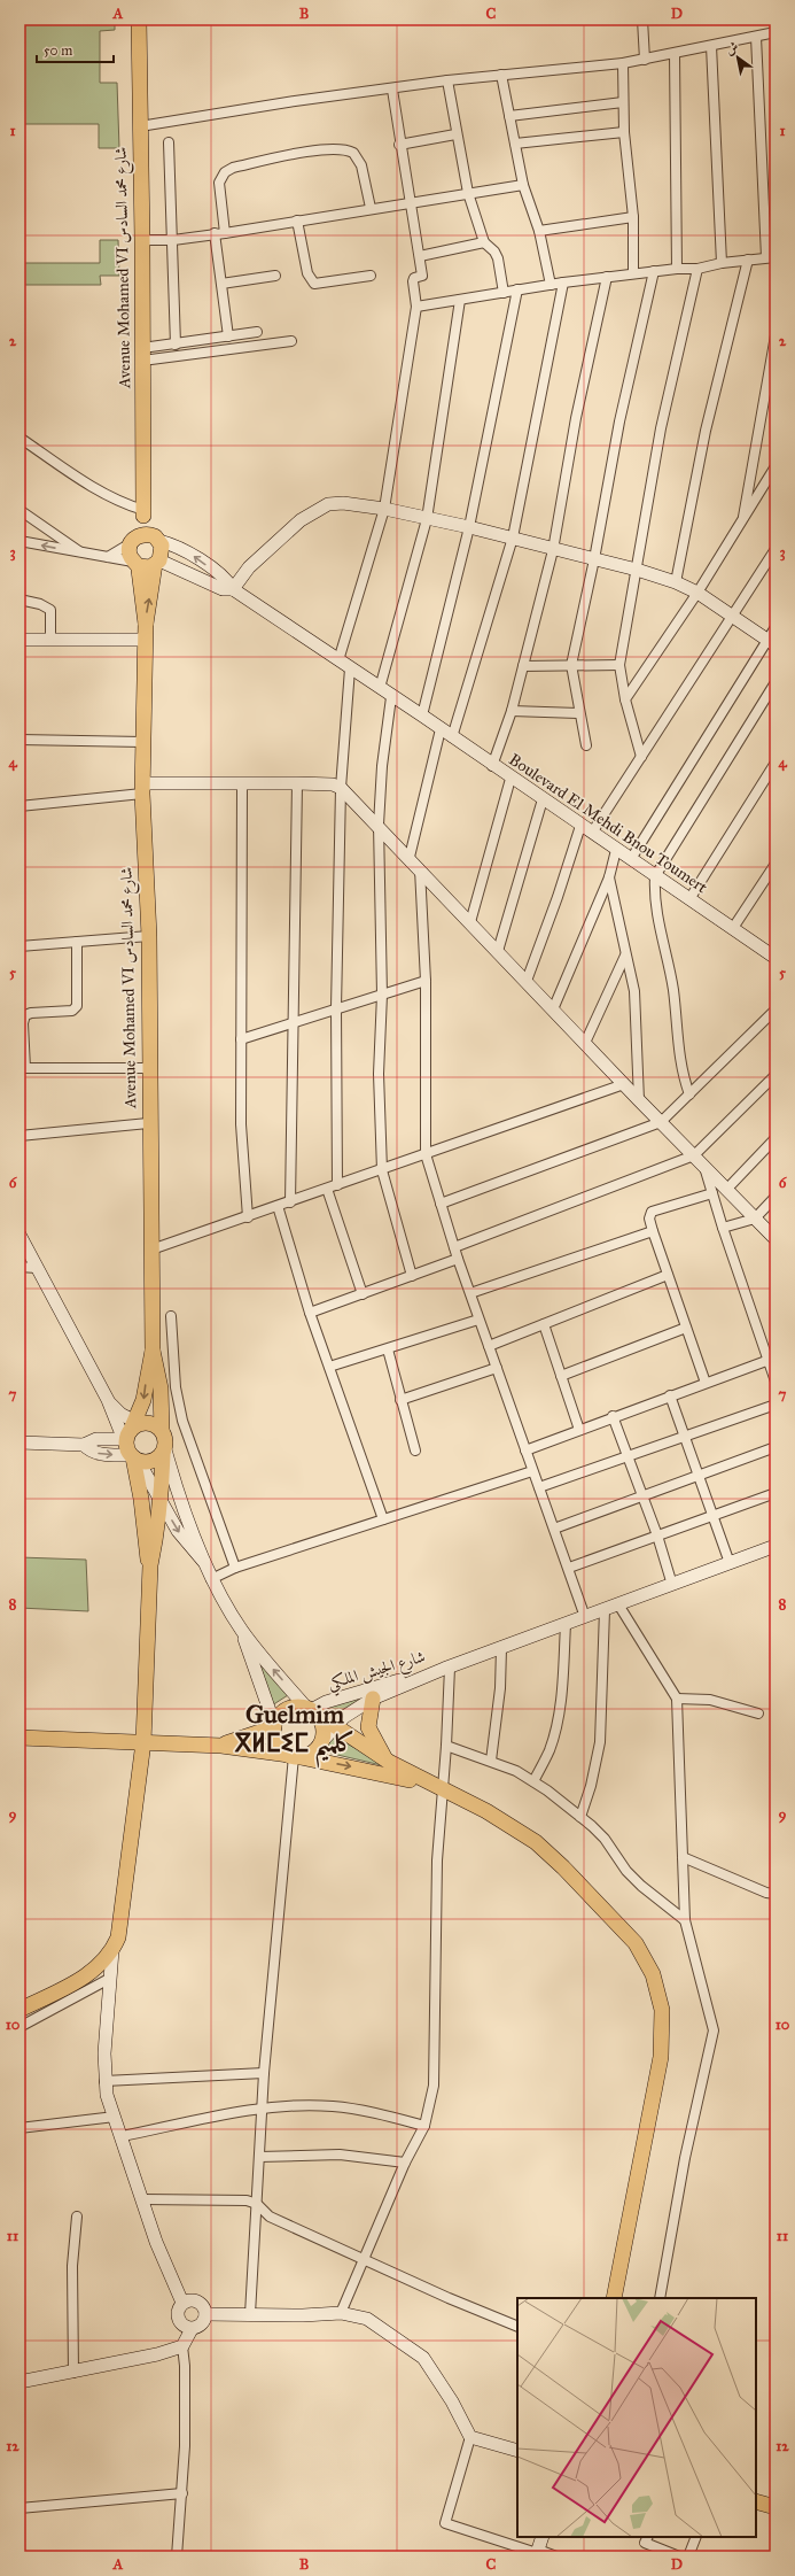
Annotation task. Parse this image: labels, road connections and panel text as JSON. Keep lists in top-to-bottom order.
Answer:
{
  "streets": {
    "main road": ["Avenue Mohamed VI شارع محمد السادس"],
    "street": ["Boulevard El Mehdi Bnou Toumert", "شارع الجيش الملكي"]
  },
  "districts": ["Guelmim ⴳⵍⵎⵉⵎ كلميم"],
  "scale_bar": "50 m",
  "north": "top left",
  "grid": {
    "columns": [
      "A",
      "B",
      "C",
      "D"
    ],
    "rows": [
      "1",
      "2",
      "3",
      "4",
      "5",
      "6",
      "7",
      "8",
      "9",
      "10",
      "11",
      "12"
    ]
  }
}
